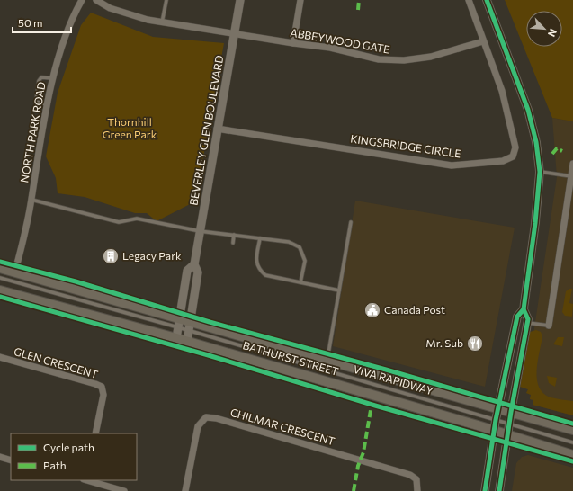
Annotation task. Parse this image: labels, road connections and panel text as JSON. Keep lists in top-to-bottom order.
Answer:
{
  "streets": {
    "main road": ["BATHURST STREET"],
    "street": [
      "ABBEYWOOD GATE",
      "BEVERLEY GLEN BOULEVARD",
      "NORTH PARK ROAD",
      "KINGSBRIDGE CIRCLE",
      "GLEN CRESCENT",
      "CHILMAR CRESCENT"
    ],
    "lane": ["VIVA RAPIDWAY"]
  },
  "crossings": [
    ["ABBEYWOOD GATE", "BEVERLEY GLEN BOULEVARD"],
    ["ABBEYWOOD GATE", "KINGSBRIDGE CIRCLE"],
    ["BEVERLEY GLEN BOULEVARD", "KINGSBRIDGE CIRCLE"],
    ["BEVERLEY GLEN BOULEVARD", "BATHURST STREET"],
    ["BEVERLEY GLEN BOULEVARD", "VIVA RAPIDWAY"],
    ["NORTH PARK ROAD", "BATHURST STREET"],
    ["BATHURST STREET", "VIVA RAPIDWAY"]
  ],
  "parks": ["Thornhill Green Park"],
  "places": {
    "building": ["Legacy Park"],
    "public building": ["Canada Post"],
    "restaurant": ["Mr. Sub"]
  },
  "legend": ["Cycle path", "Path"],
  "scale_bar": "50 m",
  "north": "bottom right"
}
